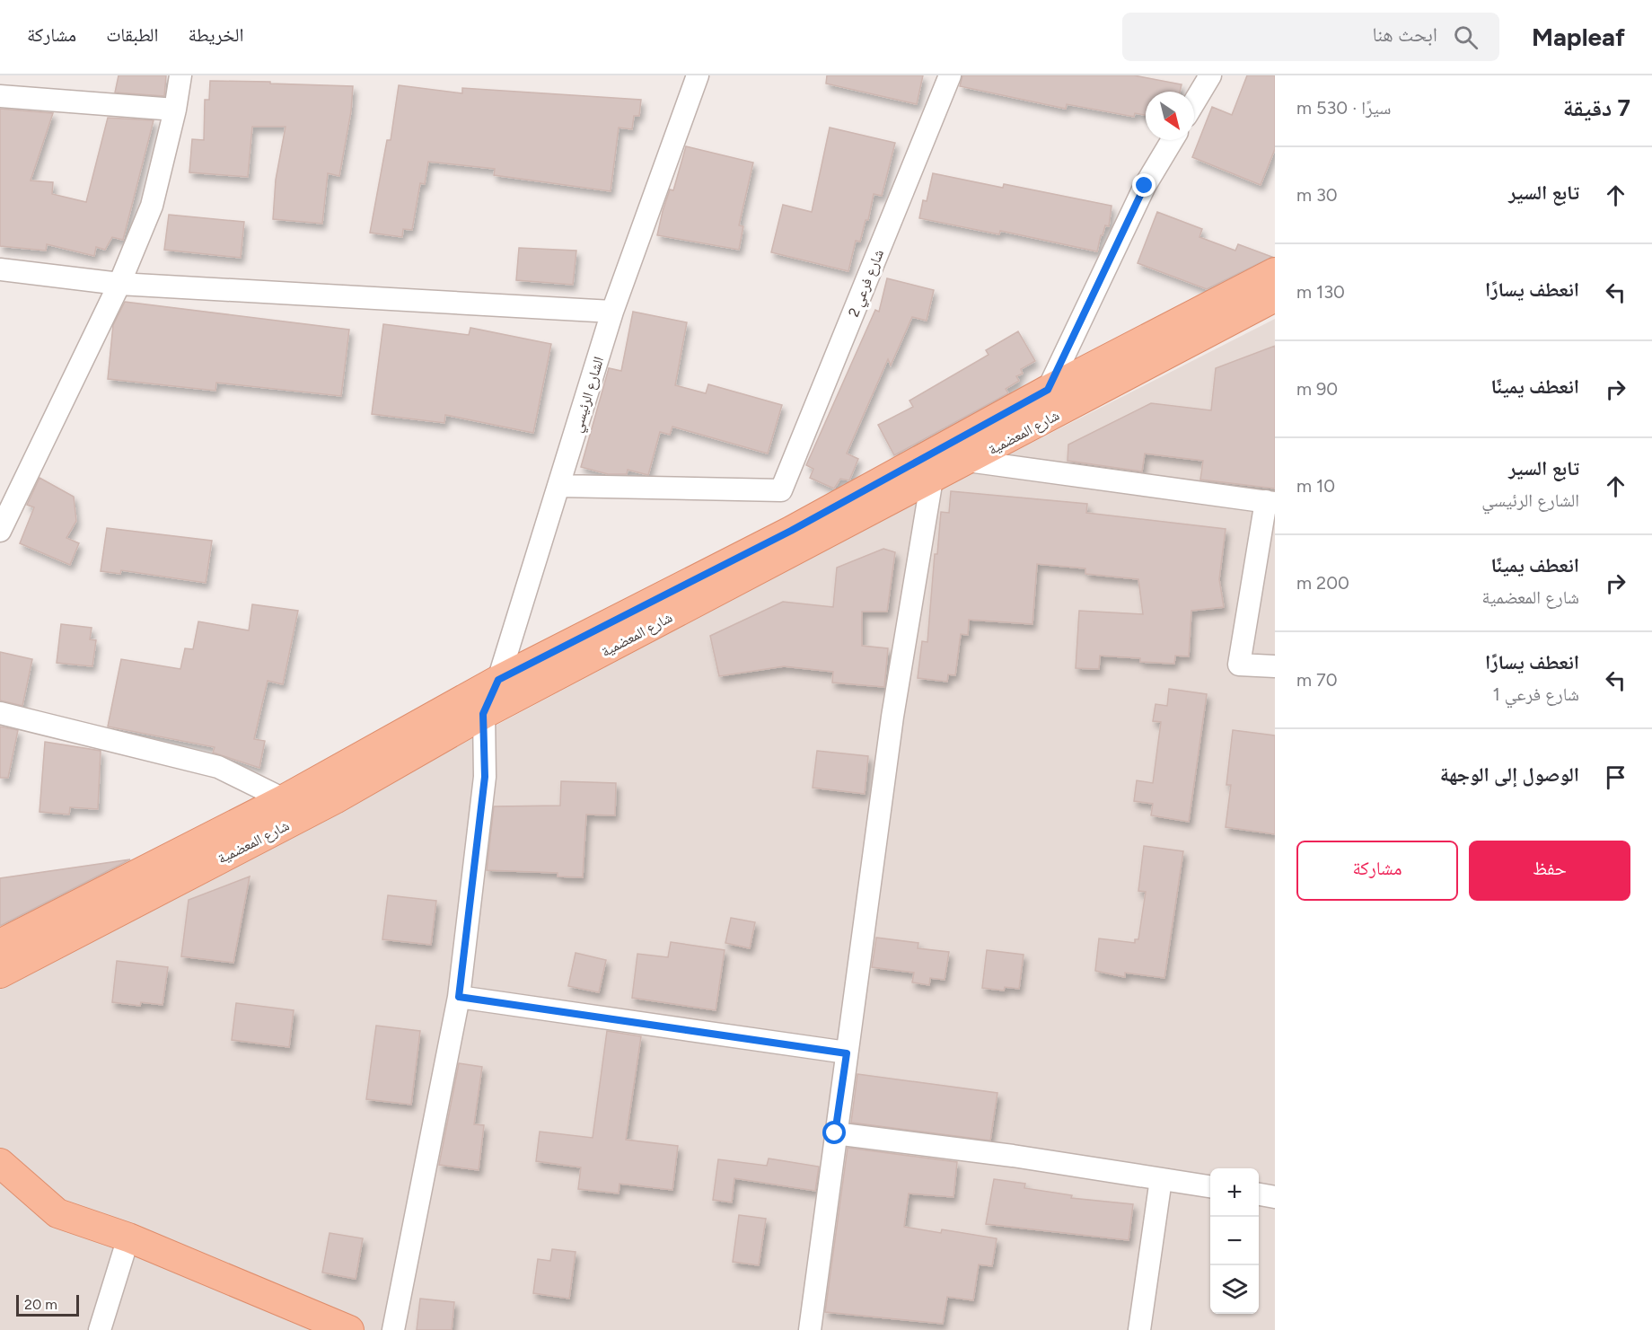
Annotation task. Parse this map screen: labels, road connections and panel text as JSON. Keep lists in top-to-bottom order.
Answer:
{
  "streets": {
    "main road": ["شارع المعضمية"],
    "street": ["شارع فرعي 2", "الشارع الرئيسي"]
  },
  "crossings": [
    ["شارع فرعي 2", "الشارع الرئيسي"],
    ["الشارع الرئيسي", "شارع المعضمية"]
  ],
  "scale_bar": "20 m",
  "north": "bottom right",
  "page": {
    "header": "Mapleaf",
    "search": "ابحث هنا",
    "nav": ["الخريطة", "الطبقات", "مشاركة"],
    "heading": ["7 دقيقة", "سيرًا · 530 m"],
    "list": [
      ["تابع السير", "30 m"],
      ["انعطف يسارًا", "130 m"],
      ["انعطف يمينًا", "90 m"],
      ["تابع السير", "الشارع الرئيسي", "10 m"],
      ["انعطف يمينًا", "شارع المعضمية", "200 m"],
      ["انعطف يسارًا", "شارع فرعي 1", "70 m"],
      "الوصول إلى الوجهة"
    ],
    "buttons": ["حفظ", "مشاركة"],
    "map_buttons": ["+", "−"],
    "scale": "20 m"
  }
}
